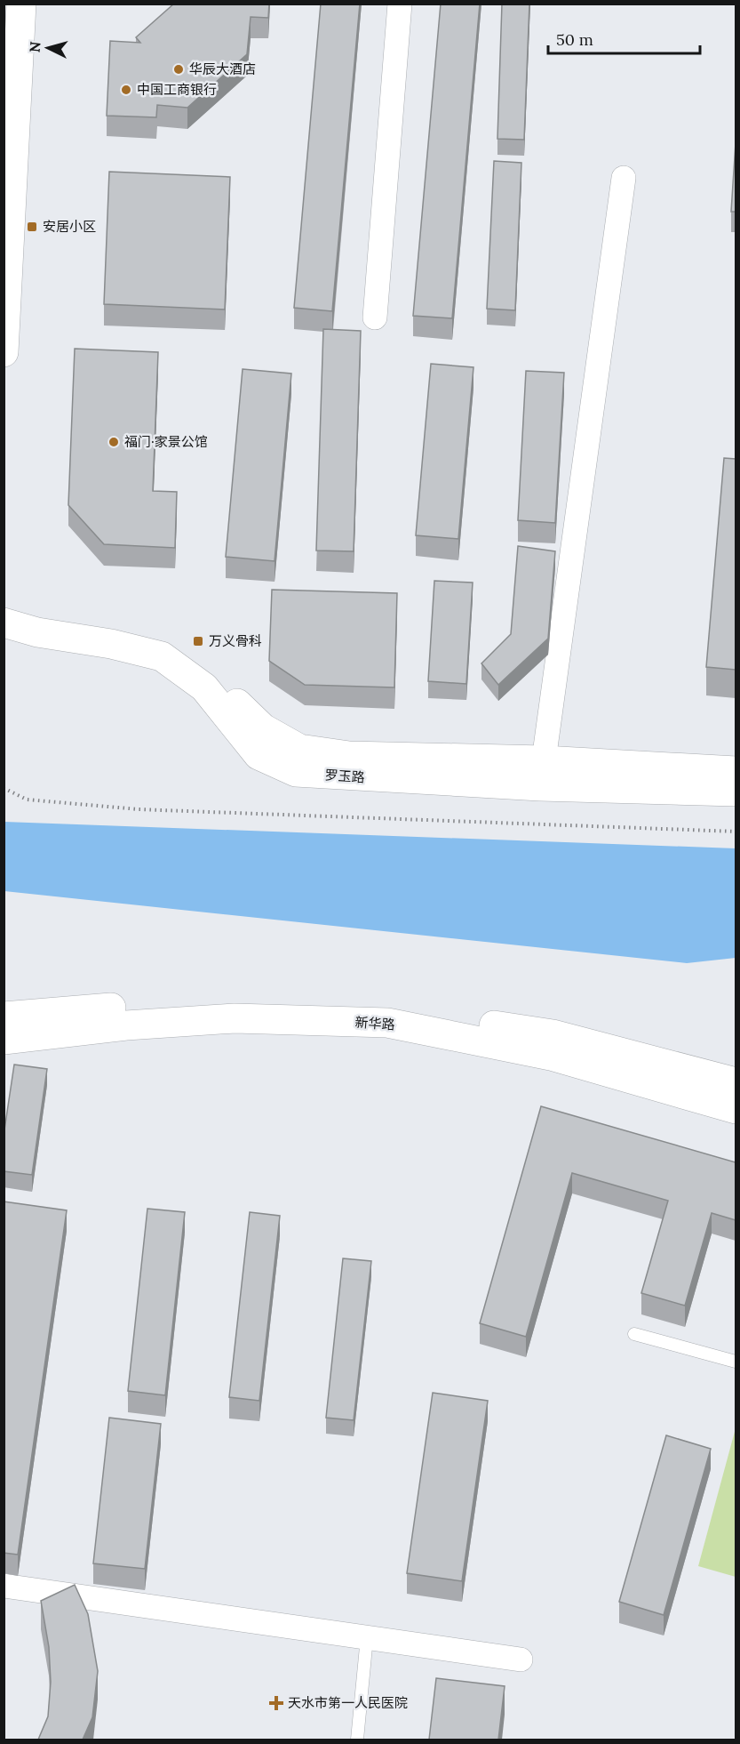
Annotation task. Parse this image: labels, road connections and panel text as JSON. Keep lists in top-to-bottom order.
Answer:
{
  "streets": {
    "main road": ["罗玉路", "新华路"]
  },
  "places": {
    "other": ["华辰大酒店", "中国工商银行", "福门·家景公馆"],
    "transit": ["安居小区", "万义骨科"],
    "health": ["天水市第一人民医院"]
  },
  "scale_bar": "50 m",
  "north": "left"
}
